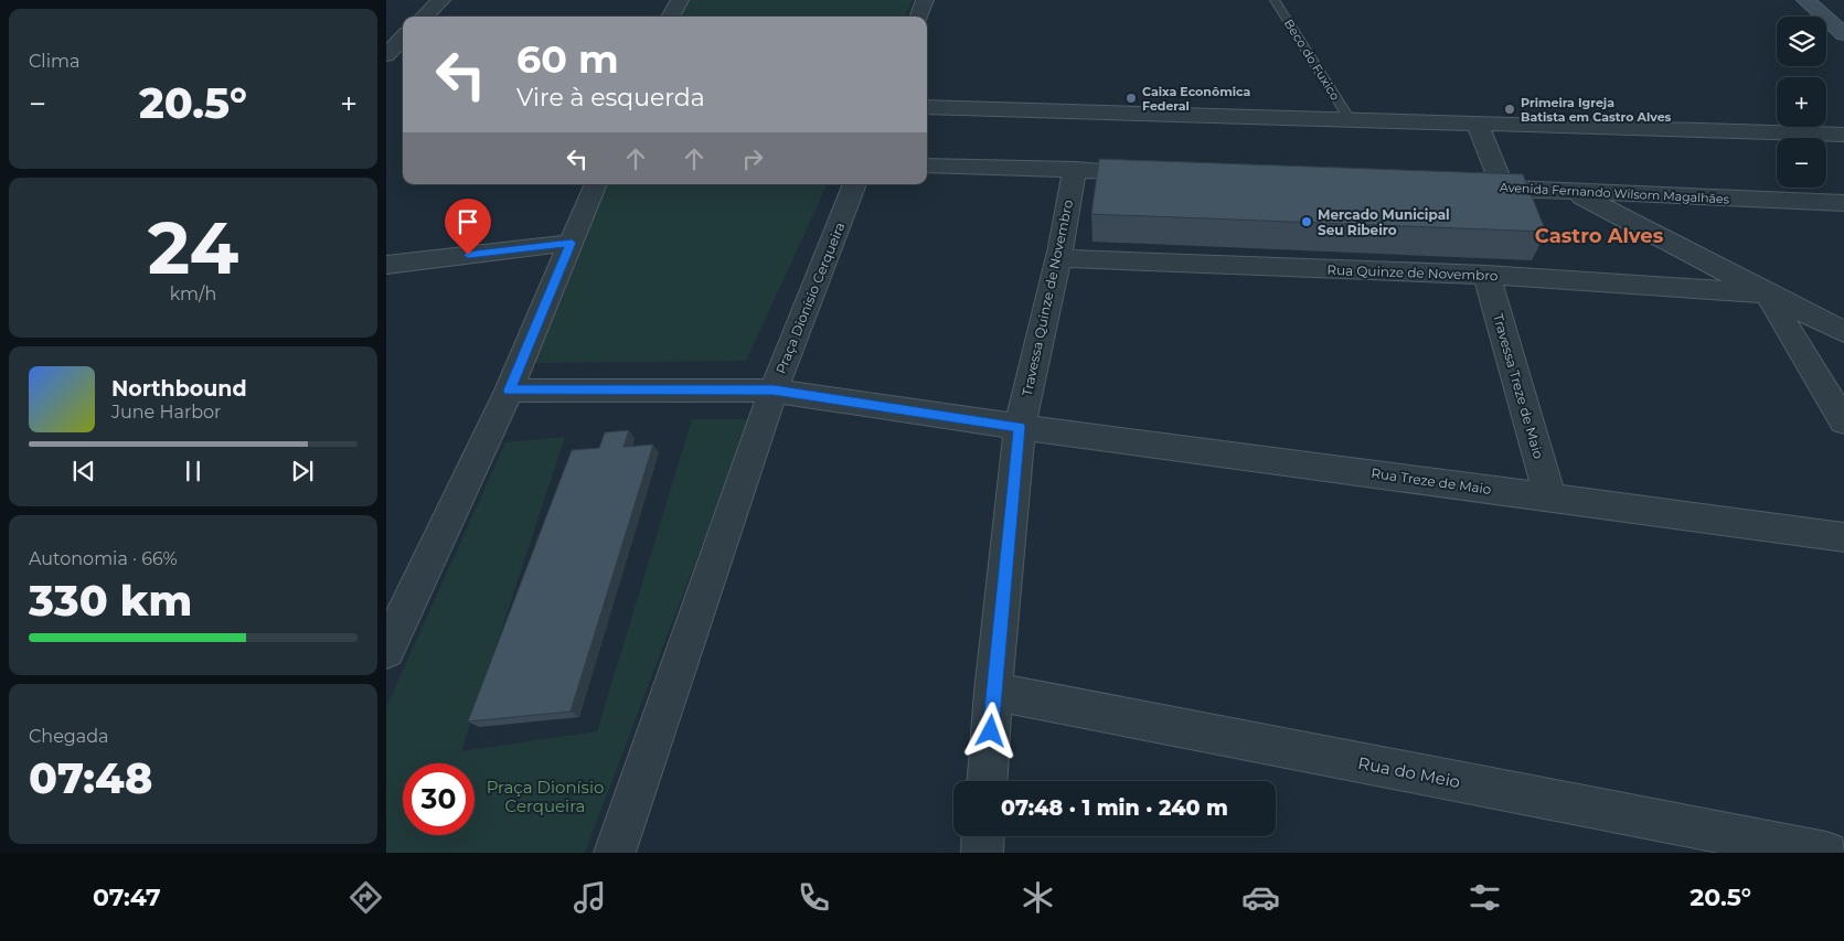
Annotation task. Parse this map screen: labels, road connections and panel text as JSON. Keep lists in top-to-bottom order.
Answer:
{
  "streets": {
    "street": [
      "Avenida Fernando Wilsom Magalhães",
      "Rua Quinze de Novembro",
      "Praça Dionísio Cerqueira",
      "Travessa Quinze de Novembro",
      "Travessa Treze de Maio",
      "Rua Treze de Maio",
      "Rua do Meio"
    ],
    "lane": ["Beco do Fuxico"]
  },
  "crossings": [
    ["Avenida Fernando Wilsom Magalhães", "Rua Quinze de Novembro"],
    ["Rua Quinze de Novembro", "Travessa Quinze de Novembro"],
    ["Rua Quinze de Novembro", "Travessa Treze de Maio"],
    ["Praça Dionísio Cerqueira", "Rua Treze de Maio"],
    ["Travessa Quinze de Novembro", "Rua Treze de Maio"],
    ["Travessa Quinze de Novembro", "Rua do Meio"],
    ["Travessa Treze de Maio", "Rua Treze de Maio"]
  ],
  "districts": ["Castro Alves"],
  "parks": ["Praça Dionísio Cerqueira"],
  "places": ["Caixa Econômica Federal", "Primeira Igreja Batista em Castro Alves", "Mercado Municipal Seu Ribeiro"],
  "page": {
    "tile": [
      "Clima",
      ["24", "km/h"],
      ["Autonomia · 66%", "330 km"],
      ["Chegada", "07:48"]
    ],
    "map_buttons": ["+", "−"],
    "turn": ["60 m", "Vire à esquerda"],
    "heat": ["−", "20.5°", "+"],
    "song": ["Northbound", "June Harbor"],
    "limit": "30",
    "trip": "07:48 · 1 min · 240 m",
    "tabs": ["07:47", "20.5°"]
  }
}
